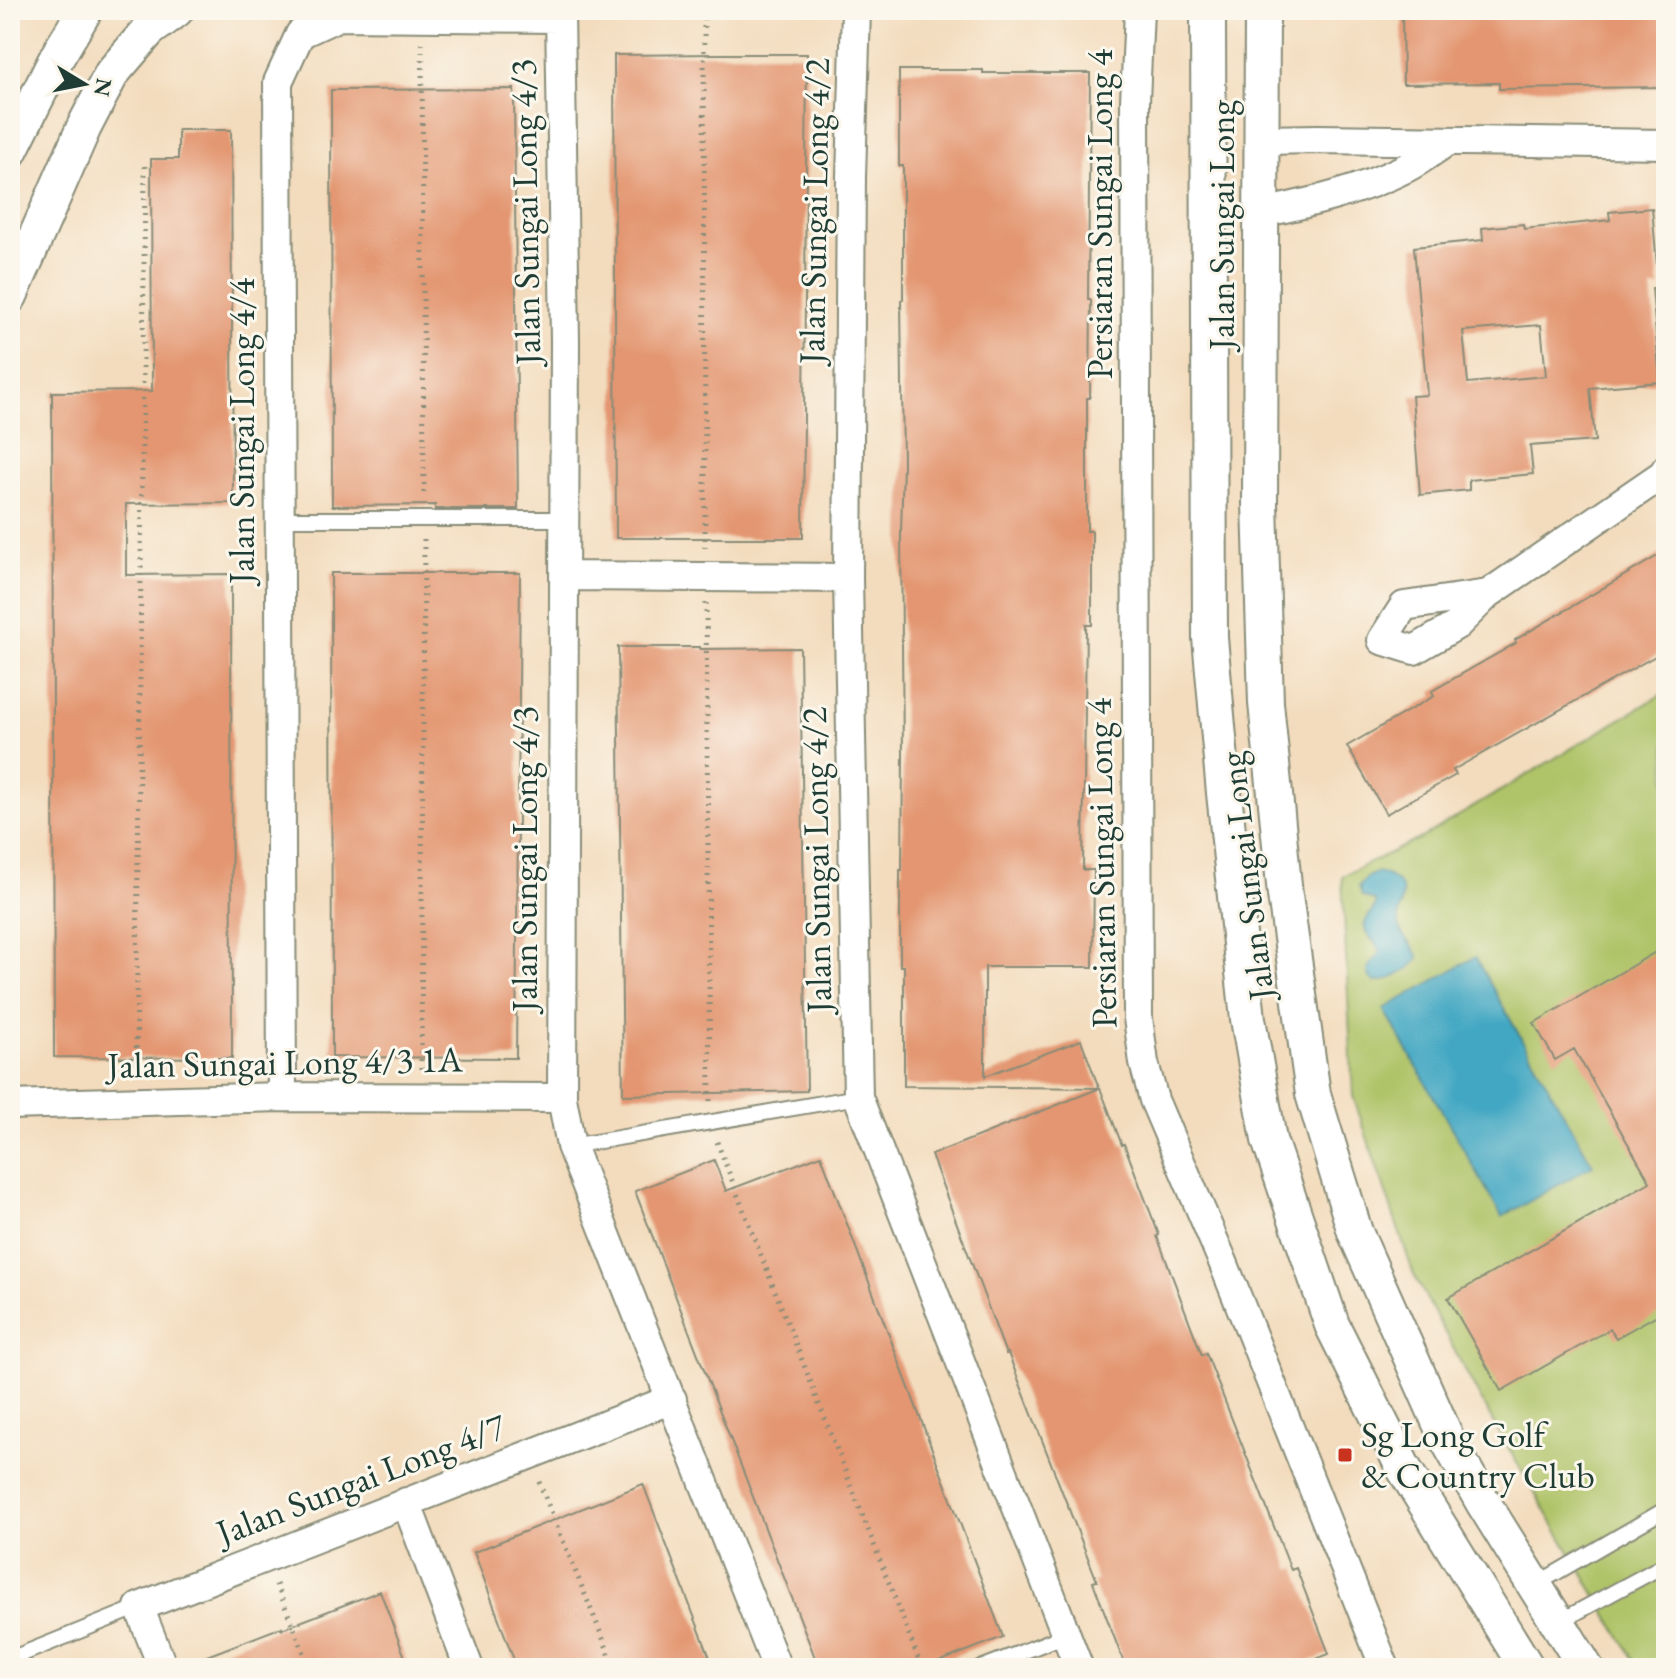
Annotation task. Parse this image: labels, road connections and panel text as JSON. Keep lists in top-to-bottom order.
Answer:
{
  "streets": {
    "street": [
      "Jalan Sungai Long 4/2",
      "Jalan Sungai Long 4/3",
      "Persiaran Sungai Long 4",
      "Jalan Sungai Long",
      "Jalan Sungai Long 4/4",
      "Jalan Sungai Long 4/3 1A",
      "Jalan Sungai Long 4/7"
    ]
  },
  "crossings": [
    ["Jalan Sungai Long 4/3", "Jalan Sungai Long 4/4"],
    ["Jalan Sungai Long 4/3", "Jalan Sungai Long 4/3 1A"],
    ["Jalan Sungai Long 4/3", "Jalan Sungai Long 4/7"],
    ["Jalan Sungai Long 4/4", "Jalan Sungai Long 4/3 1A"]
  ],
  "places": {
    "transit": ["Sg Long Golf & Country Club"]
  },
  "north": "right"
}
